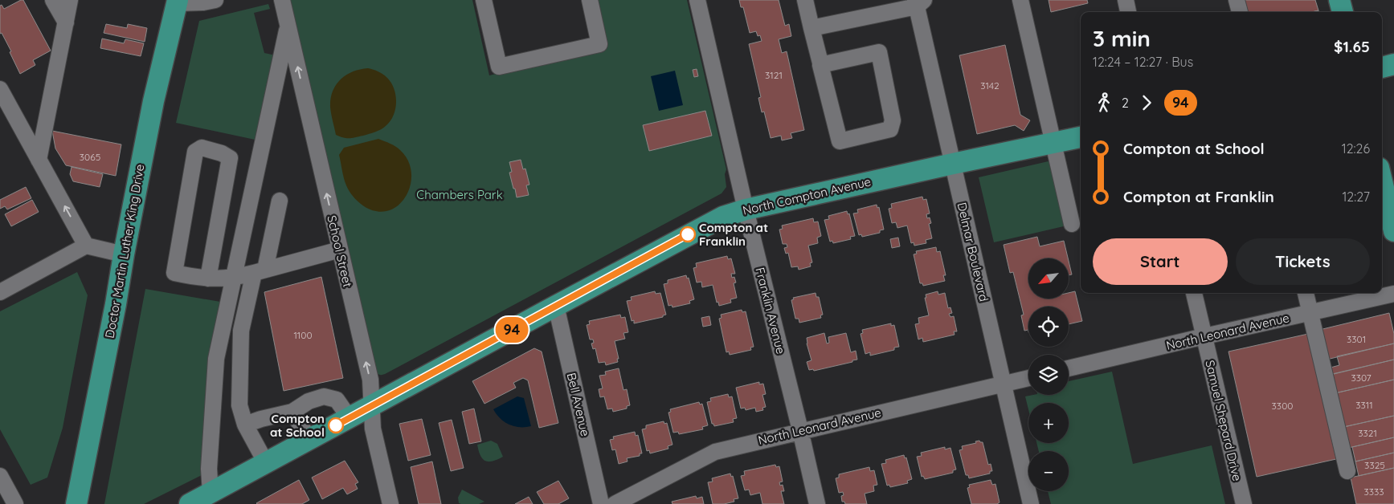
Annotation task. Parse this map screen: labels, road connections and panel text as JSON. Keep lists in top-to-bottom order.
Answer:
{
  "streets": {
    "main road": ["North Compton Avenue", "Doctor Martin Luther King Drive"],
    "street": [
      "School Street",
      "Delmar Boulevard",
      "Franklin Avenue",
      "North Leonard Avenue",
      "Bell Avenue",
      "Samuel Shepard Drive"
    ]
  },
  "crossings": [
    ["North Compton Avenue", "School Street"],
    ["North Compton Avenue", "Delmar Boulevard"],
    ["North Compton Avenue", "Franklin Avenue"],
    ["North Compton Avenue", "Bell Avenue"],
    ["Delmar Boulevard", "North Leonard Avenue"],
    ["Franklin Avenue", "North Leonard Avenue"],
    ["North Leonard Avenue", "Samuel Shepard Drive"]
  ],
  "parks": ["Chambers Park"],
  "places": ["Compton at Franklin", "Compton at School"],
  "lines": ["bus line 94"],
  "house_numbers": [
    "3121",
    "3142",
    "3065",
    "1100",
    "3301",
    "3307",
    "3311",
    "3300",
    "3321",
    "3325",
    "3333"
  ],
  "north": "bottom left",
  "page": {
    "on_map": "94",
    "heading": ["3 min", "12:24 – 12:27 · Bus", "$1.65"],
    "legs": ["2", "94"],
    "list": [
      {
        "name": "Compton at School",
        "value": "12:26"
      },
      {
        "name": "Compton at Franklin",
        "value": "12:27"
      }
    ],
    "buttons": ["Start", "Tickets"],
    "map_buttons": ["+", "−"]
  }
}
